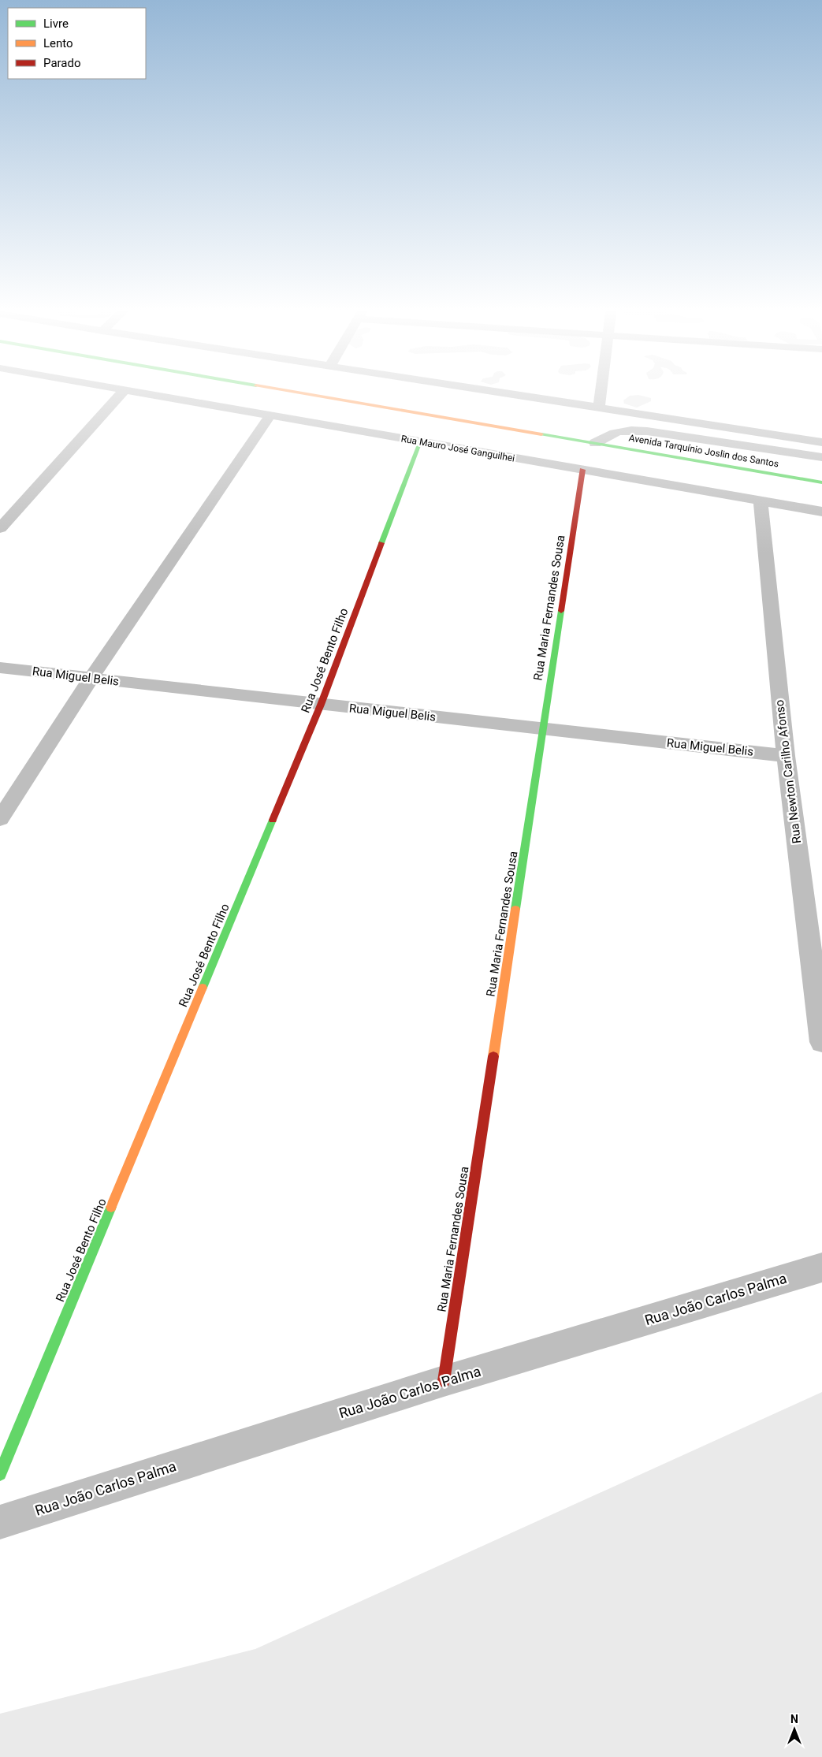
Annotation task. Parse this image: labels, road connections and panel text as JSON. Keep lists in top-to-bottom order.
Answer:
{
  "streets": {
    "street": [
      "Rua Mauro José Ganguilhei",
      "Avenida Tarquínio Joslin dos Santos",
      "Rua Maria Fernandes Sousa",
      "Rua José Bento Filho",
      "Rua Miguel Belis",
      "Rua Newton Carilho Afonso",
      "Rua João Carlos Palma"
    ]
  },
  "crossings": [
    ["Rua Mauro José Ganguilhei", "Rua Maria Fernandes Sousa"],
    ["Rua Mauro José Ganguilhei", "Rua José Bento Filho"],
    ["Rua Mauro José Ganguilhei", "Rua Newton Carilho Afonso"],
    ["Rua Maria Fernandes Sousa", "Rua Miguel Belis"],
    ["Rua Maria Fernandes Sousa", "Rua João Carlos Palma"],
    ["Rua José Bento Filho", "Rua Miguel Belis"],
    ["Rua Miguel Belis", "Rua Newton Carilho Afonso"]
  ],
  "legend": ["Livre", "Lento", "Parado"],
  "north": "top"
}
